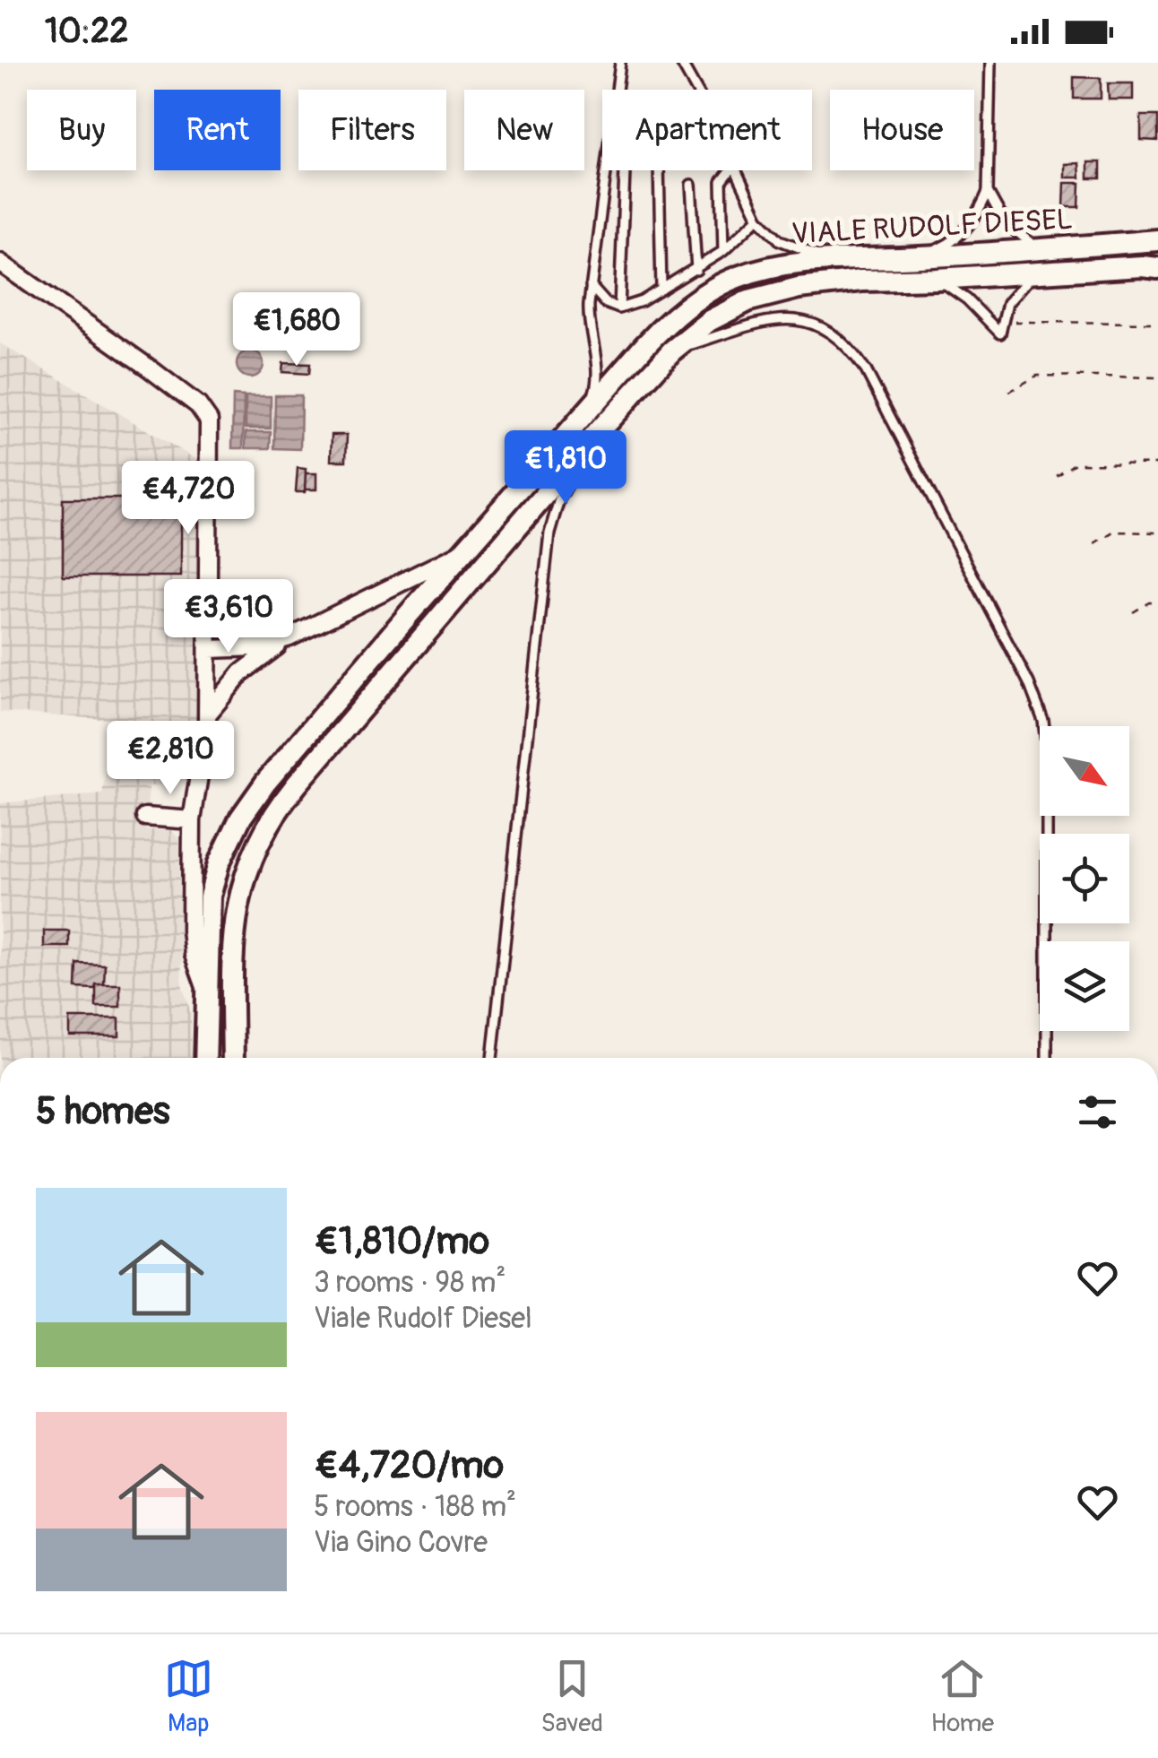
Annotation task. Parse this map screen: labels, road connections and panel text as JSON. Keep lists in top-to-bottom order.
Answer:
{
  "streets": {
    "street": ["VIALE RUDOLF DIESEL"]
  },
  "north": "bottom right",
  "page": {
    "status": "10:22",
    "chip": [
      "Buy",
      "Rent",
      "Filters",
      "New",
      "Apartment",
      "House"
    ],
    "price": [
      "€1,680",
      "€1,810",
      "€4,720",
      "€3,610",
      "€2,810"
    ],
    "heading": "5 homes",
    "list": [
      {
        "name": "€1,810/mo",
        "note": "3 rooms · 98 m² · Viale Rudolf Diesel"
      },
      {
        "name": "€4,720/mo",
        "note": "5 rooms · 188 m² · Via Gino Covre"
      }
    ],
    "tabs": ["Map", "Saved", "Home"]
  }
}
